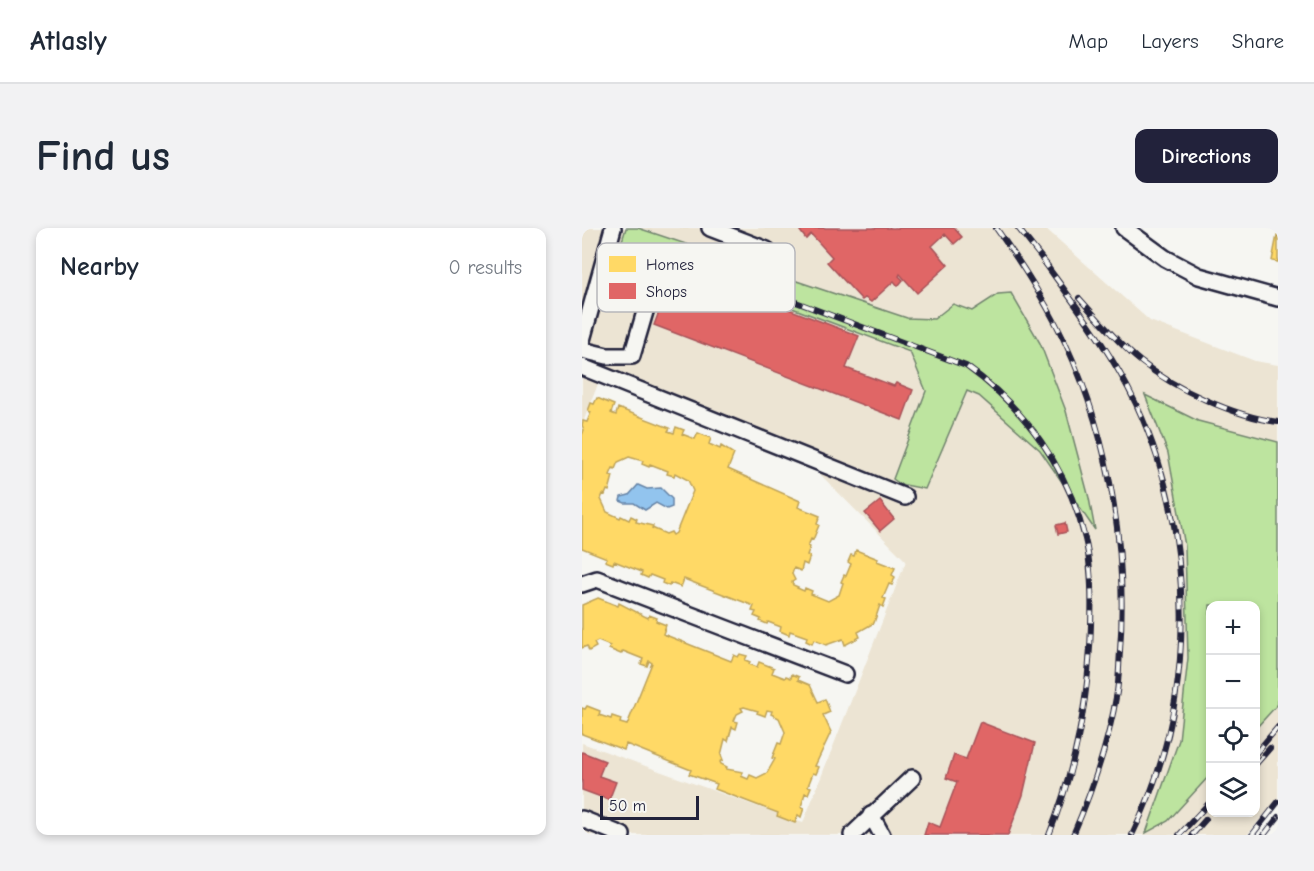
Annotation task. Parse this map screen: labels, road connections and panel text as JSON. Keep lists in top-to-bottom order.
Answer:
{
  "legend": ["Homes", "Shops"],
  "scale_bar": "50 m",
  "page": {
    "header": "Atlasly",
    "nav": ["Map", "Layers", "Share"],
    "buttons": "Directions",
    "title": "Find us",
    "heading": ["Nearby", "0 results"],
    "map_buttons": ["+", "−"],
    "scale": "50 m"
  }
}
